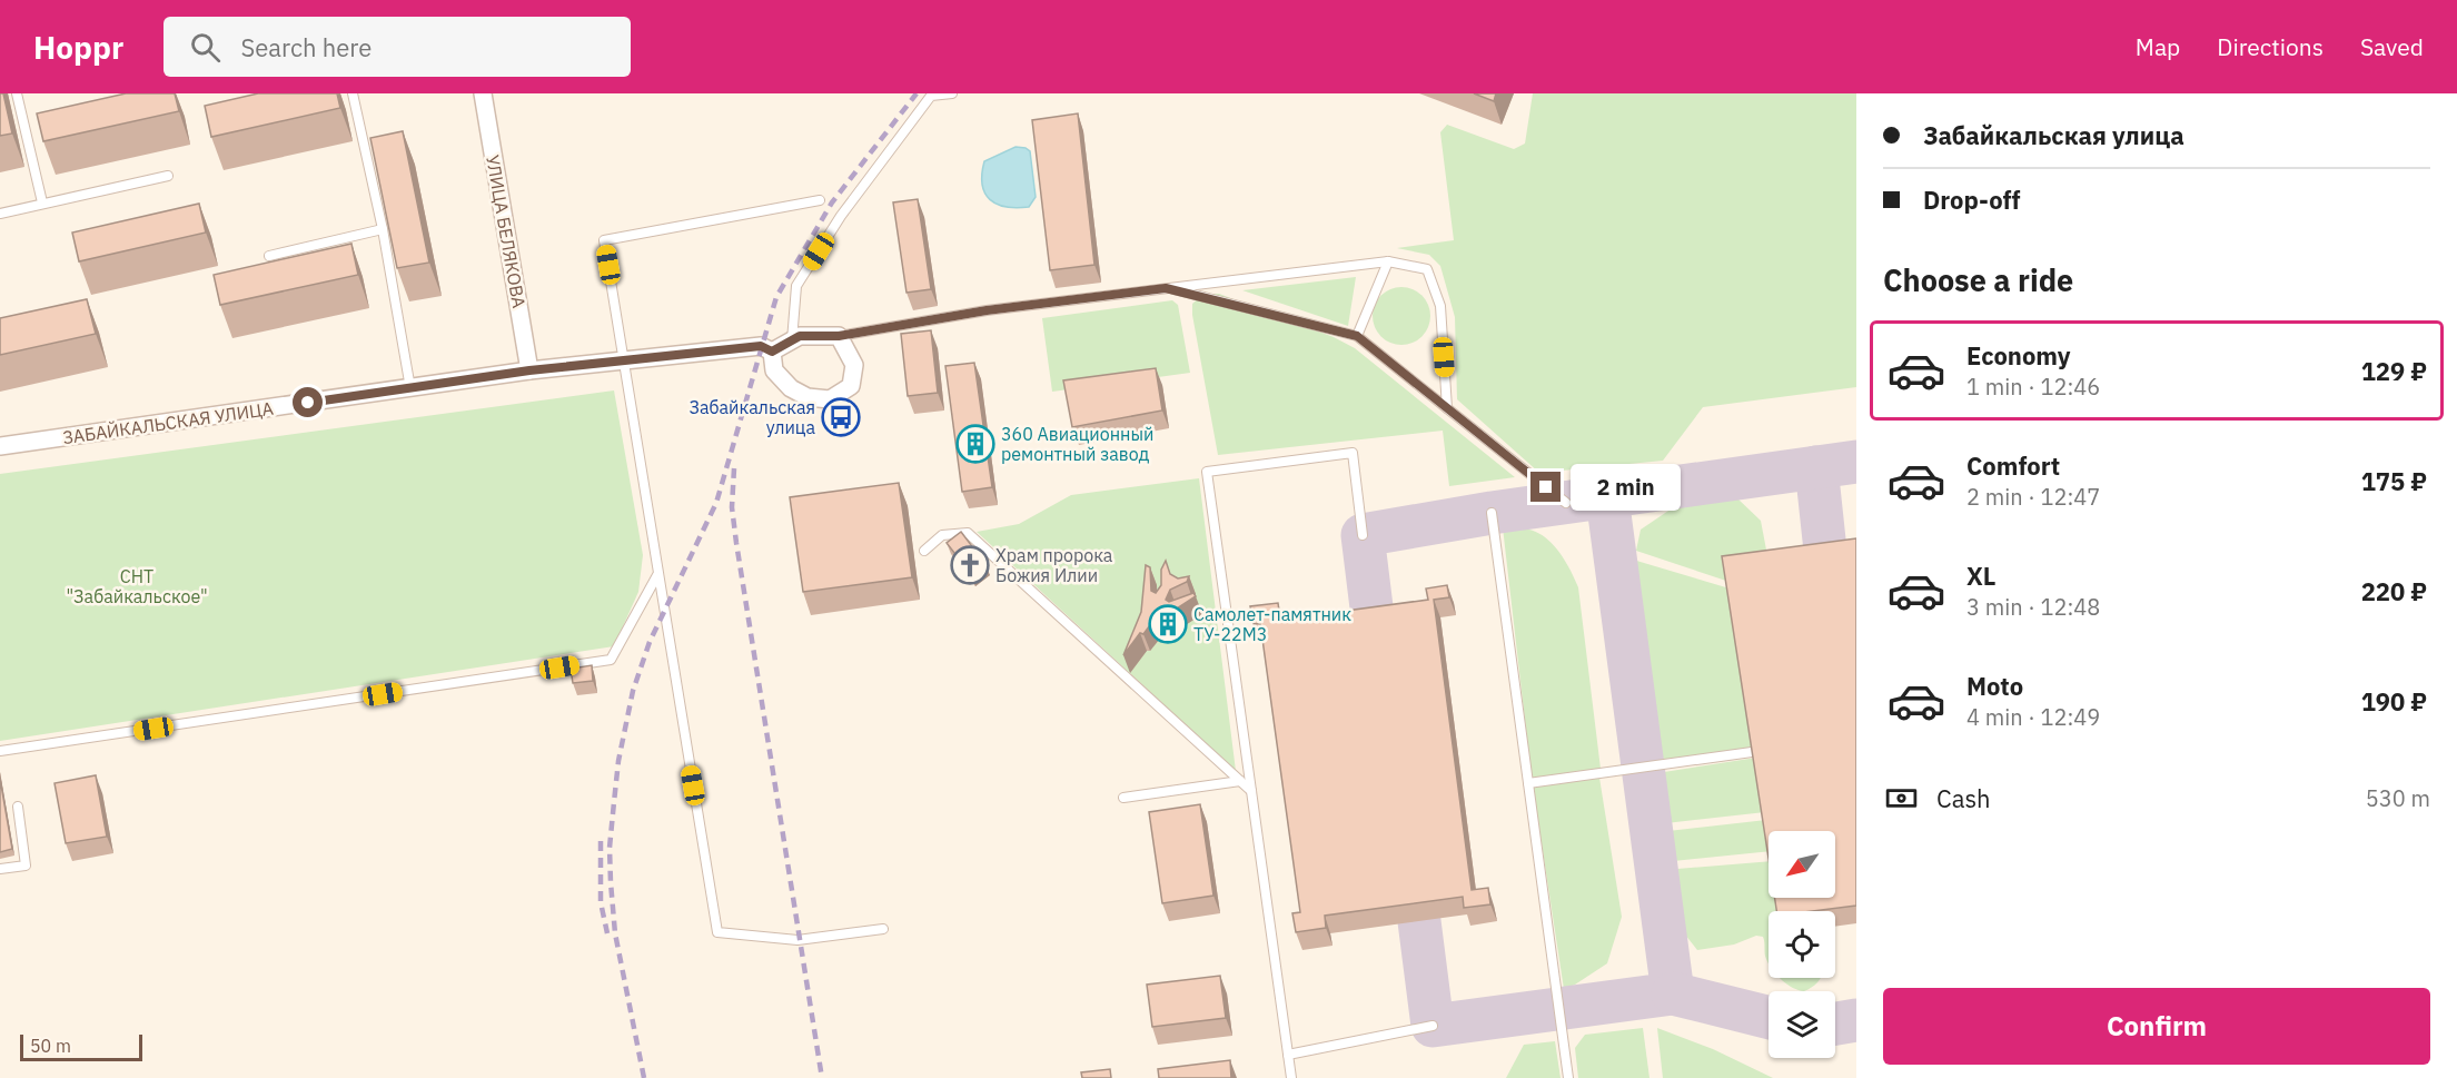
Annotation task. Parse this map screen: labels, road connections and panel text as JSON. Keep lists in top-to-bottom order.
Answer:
{
  "streets": {
    "street": ["УЛИЦА БЕЛЯКОВА", "ЗАБАЙКАЛЬСКАЯ УЛИЦА"]
  },
  "crossings": [
    ["УЛИЦА БЕЛЯКОВА", "ЗАБАЙКАЛЬСКАЯ УЛИЦА"]
  ],
  "parks": ["СНТ \"Забайкальское\""],
  "places": {
    "bus stop": ["Забайкальская улица"],
    "building": ["360 Авиационный ремонтный завод", "Самолет-памятник ТУ-22М3"],
    "church": ["Храм пророка Божия Илии"]
  },
  "scale_bar": "50 m",
  "north": "bottom left",
  "page": {
    "header": "Hoppr",
    "search": "Search here",
    "nav": ["Map", "Directions", "Saved"],
    "banner": ["Забайкальская улица", "Drop-off"],
    "heading": "Choose a ride",
    "list": [
      {
        "name": "Economy",
        "note": "1 min · 12:46",
        "value": "129 ₽"
      },
      {
        "name": "Comfort",
        "note": "2 min · 12:47",
        "value": "175 ₽"
      },
      {
        "name": "XL",
        "note": "3 min · 12:48",
        "value": "220 ₽"
      },
      {
        "name": "Moto",
        "note": "4 min · 12:49",
        "value": "190 ₽"
      }
    ],
    "bubble": "2 min",
    "pay": ["Cash", "530 m"],
    "buttons": "Confirm",
    "scale": "50 m"
  }
}
